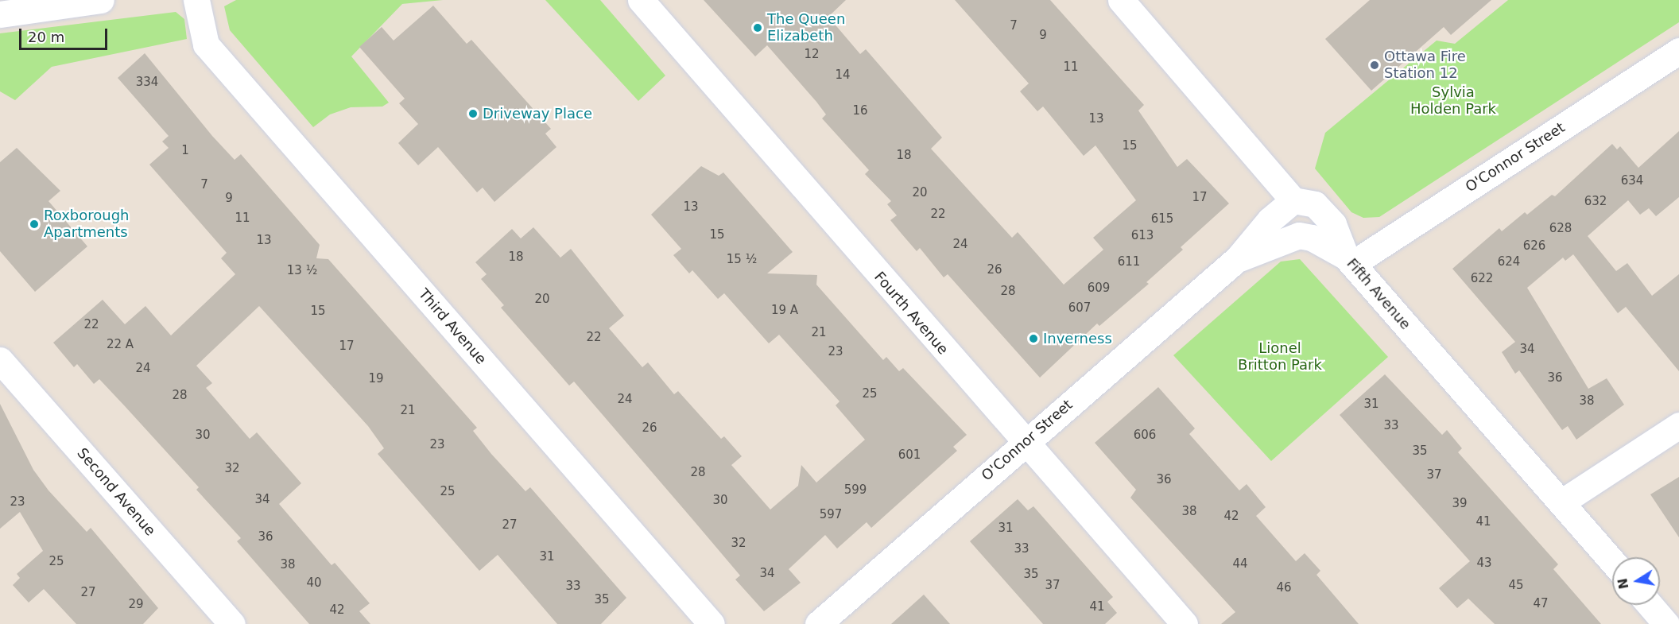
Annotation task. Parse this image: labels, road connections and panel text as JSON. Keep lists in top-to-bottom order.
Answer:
{
  "streets": {
    "street": [
      "O'Connor Street",
      "Fifth Avenue",
      "Fourth Avenue",
      "Third Avenue",
      "Second Avenue"
    ]
  },
  "crossings": [
    ["O'Connor Street", "Fifth Avenue"],
    ["O'Connor Street", "Fourth Avenue"]
  ],
  "parks": ["Sylvia Holden Park", "Lionel Britton Park"],
  "places": [
    "The Queen Elizabeth",
    "Ottawa Fire Station 12",
    "Driveway Place",
    "Roxborough Apartments",
    "Inverness"
  ],
  "house_numbers": [
    "7",
    "9",
    "12",
    "11",
    "14",
    "334",
    "16",
    "13",
    "15",
    "1",
    "18",
    "634",
    "7",
    "20",
    "17",
    "9",
    "632",
    "13",
    "22",
    "11",
    "615",
    "628",
    "15",
    "613",
    "13",
    "24",
    "626",
    "18",
    "15 ½",
    "611",
    "624",
    "26",
    "13 ½",
    "622",
    "609",
    "28",
    "20",
    "607",
    "19 A",
    "15",
    "22",
    "21",
    "22",
    "22 A",
    "17",
    "34",
    "23",
    "24",
    "36",
    "19",
    "25",
    "28",
    "24",
    "38",
    "31",
    "21",
    "33",
    "26",
    "30",
    "606",
    "23",
    "35",
    "601",
    "32",
    "28",
    "37",
    "36",
    "599",
    "25",
    "34",
    "30",
    "23",
    "39",
    "38",
    "597",
    "42",
    "41",
    "27",
    "31",
    "36",
    "32",
    "33",
    "31",
    "25",
    "43",
    "44",
    "38",
    "34",
    "35",
    "40",
    "37",
    "45",
    "33",
    "46",
    "27",
    "35",
    "47",
    "29",
    "41",
    "42"
  ],
  "scale_bar": "20 m",
  "north": "left"
}
